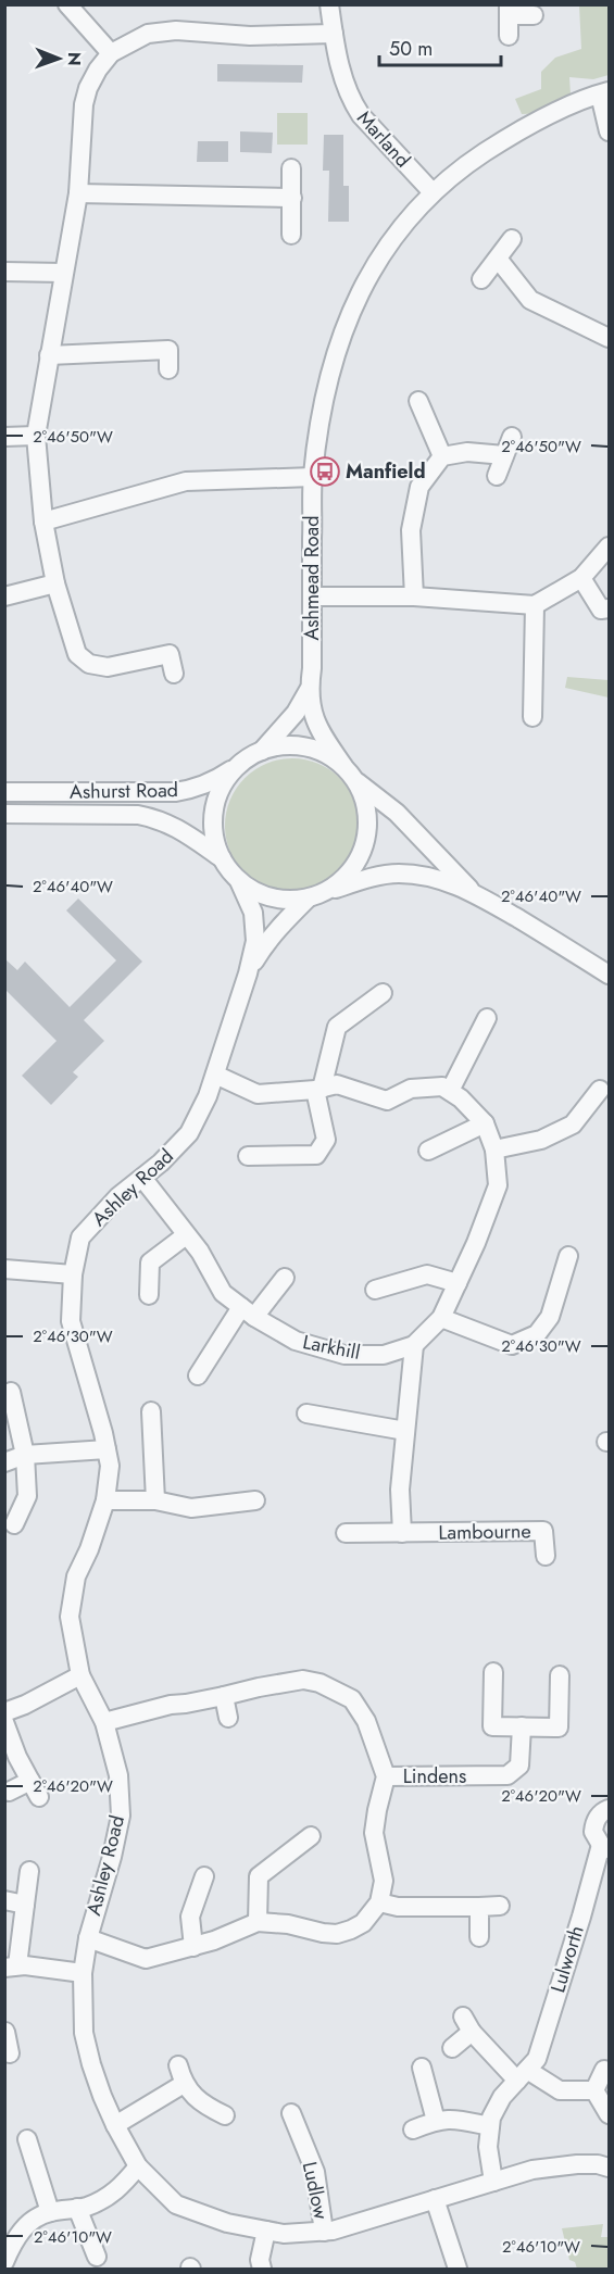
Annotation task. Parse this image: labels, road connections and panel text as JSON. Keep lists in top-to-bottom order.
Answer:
{
  "streets": {
    "street": [
      "Marland",
      "Ashmead Road",
      "Ashurst Road",
      "Ashley Road",
      "Larkhill",
      "Lambourne",
      "Lindens",
      "Lulworth",
      "Ludlow"
    ]
  },
  "crossings": [
    ["Marland", "Ashmead Road"],
    ["Ashmead Road", "Ashurst Road"],
    ["Ashmead Road", "Ashley Road"],
    ["Ashurst Road", "Ashley Road"],
    ["Ashley Road", "Larkhill"],
    ["Ashley Road", "Lindens"],
    ["Ashley Road", "Lulworth"],
    ["Ashley Road", "Ludlow"]
  ],
  "places": {
    "bus stop": ["Manfield"]
  },
  "scale_bar": "50 m",
  "north": "right",
  "coordinates": [
    "2°46'50\"W",
    "2°46'40\"W",
    "2°46'30\"W",
    "2°46'20\"W",
    "2°46'10\"W"
  ]
}
